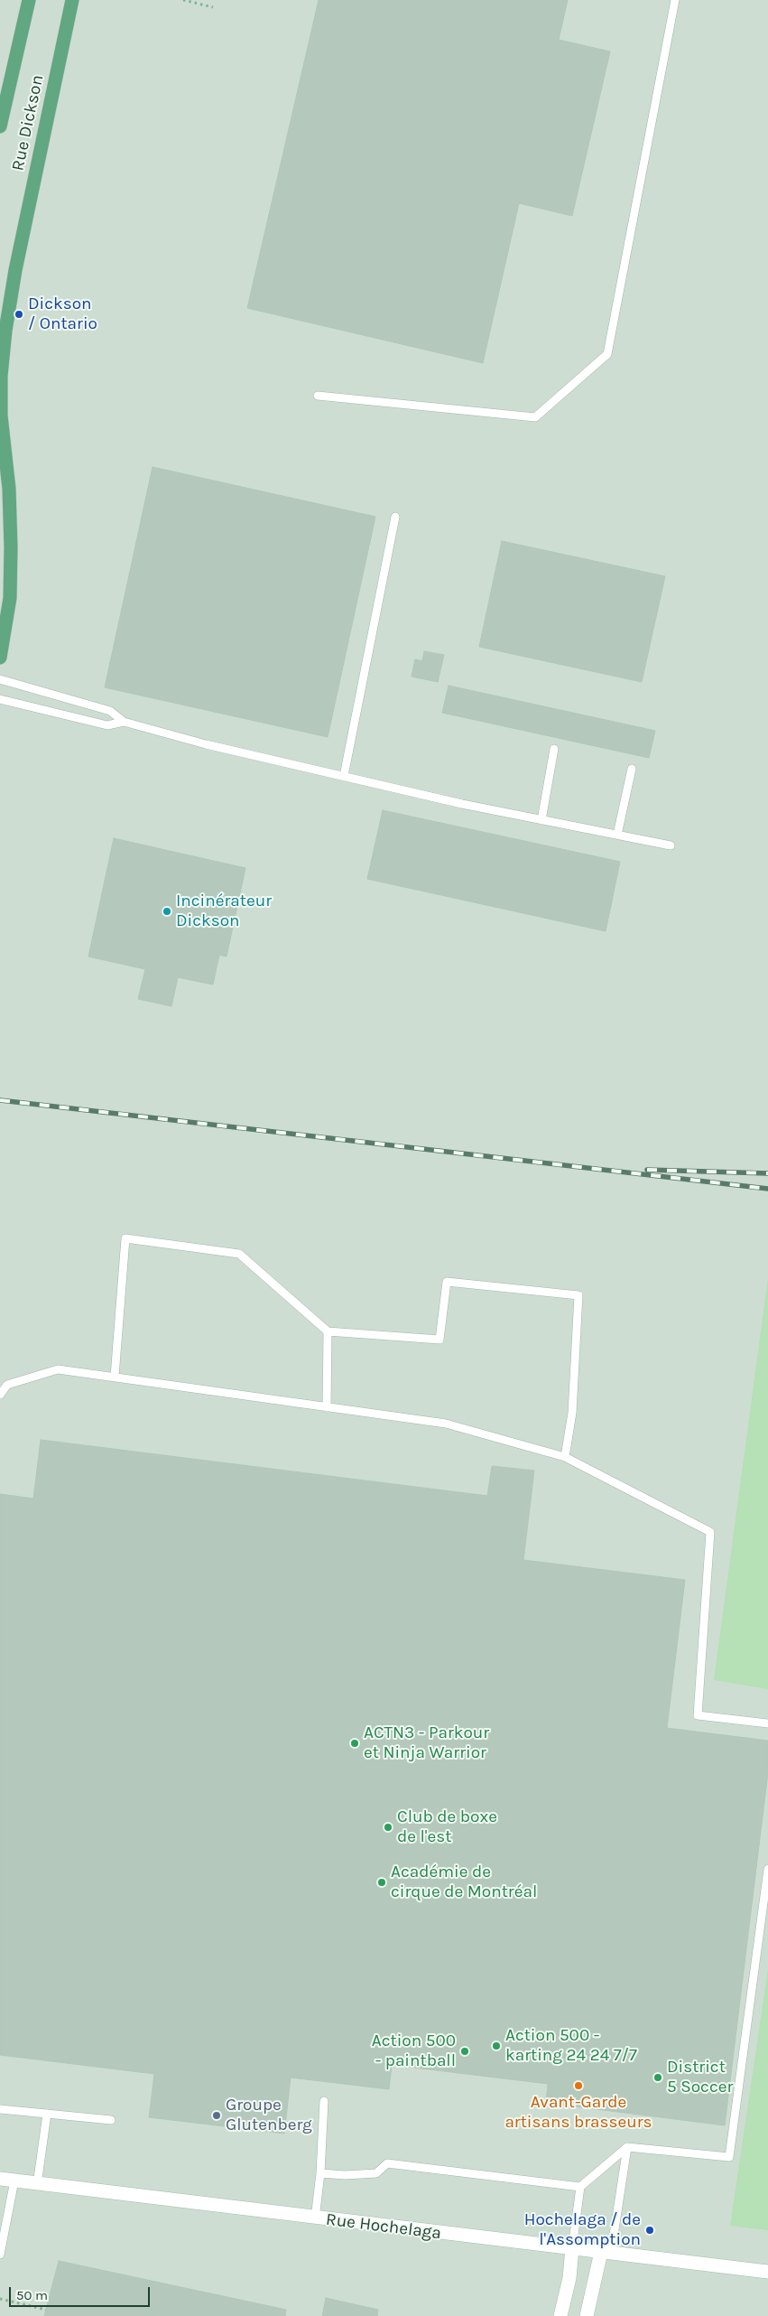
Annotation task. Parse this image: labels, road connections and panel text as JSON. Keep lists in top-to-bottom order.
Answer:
{
  "streets": {
    "main road": ["Rue Dickson", "Rue Hochelaga"]
  },
  "places": [
    "Dickson / Ontario",
    "Incinérateur Dickson",
    "ACTN3 - Parkour et Ninja Warrior",
    "Club de boxe de l'est",
    "Académie de cirque de Montréal",
    "Action 500 - karting 24 24 7/7",
    "Action 500 - paintball",
    "District 5 Soccer",
    "Avant-Garde artisans brasseurs",
    "Groupe Glutenberg",
    "Hochelaga / de l'Assomption"
  ],
  "scale_bar": "50 m"
}
